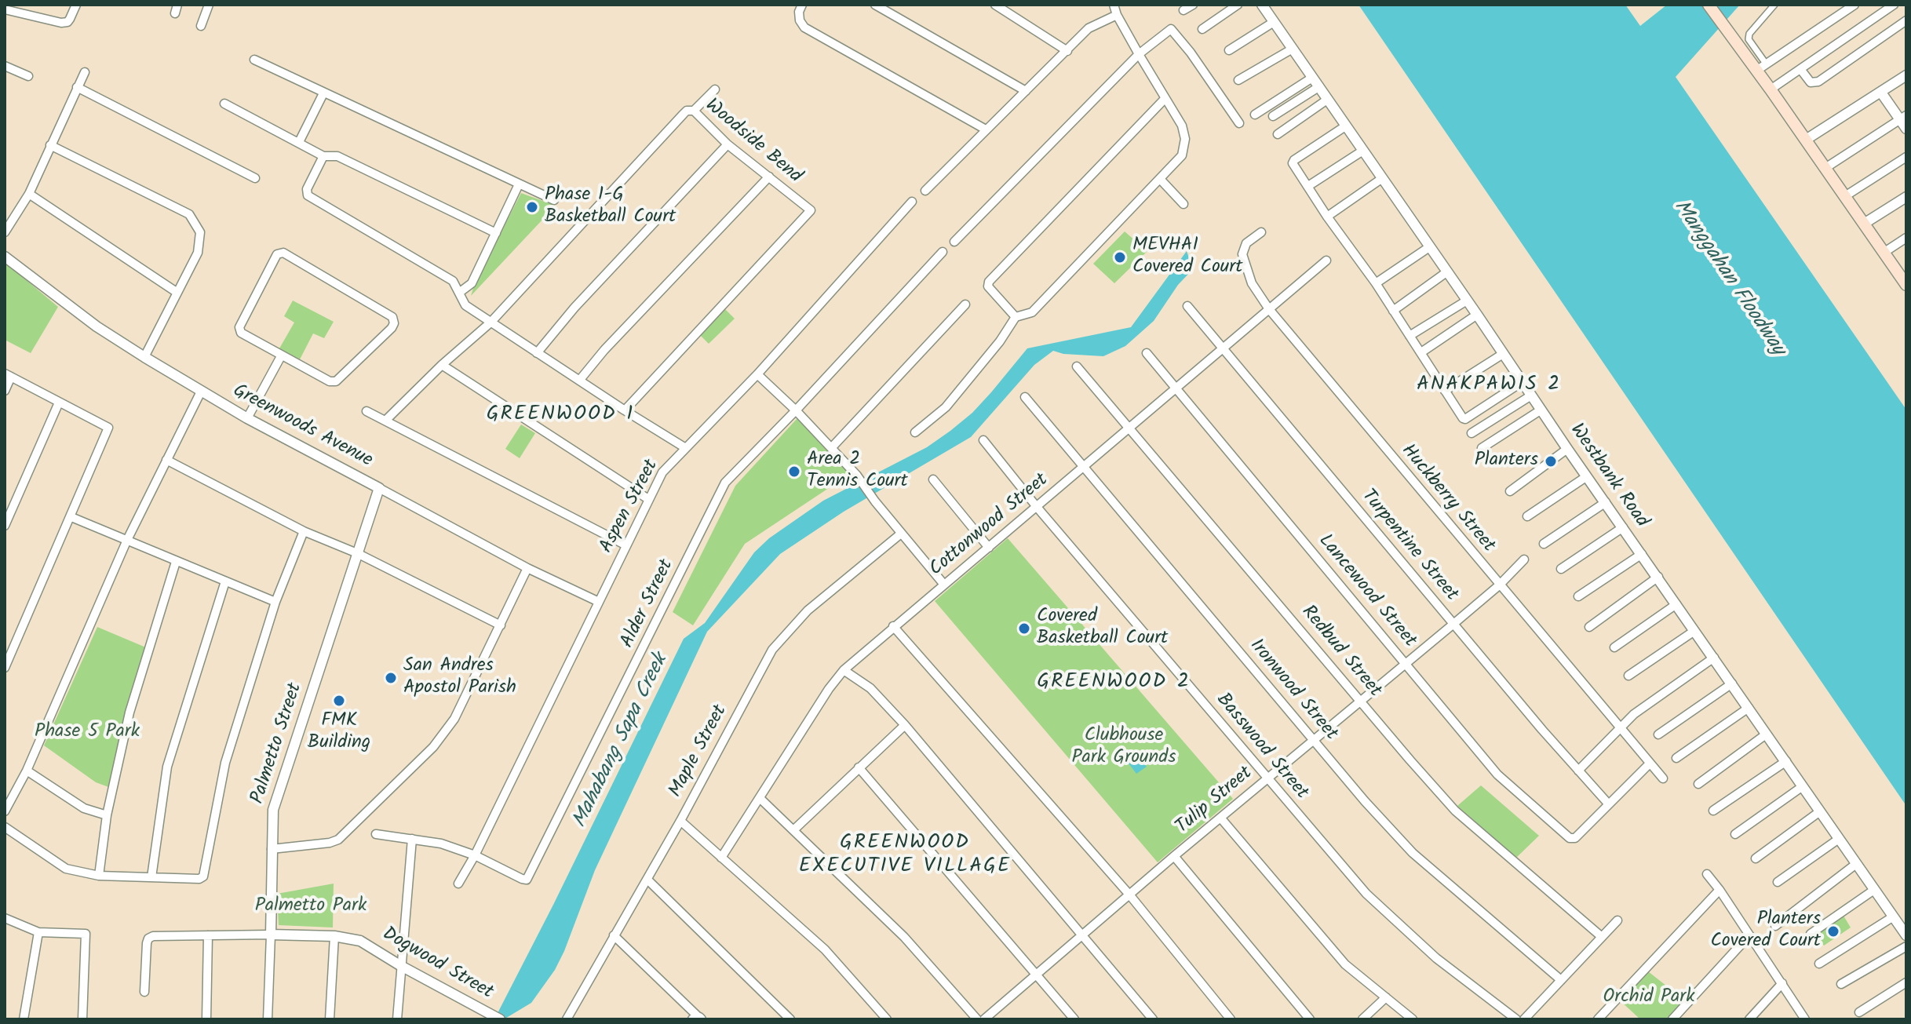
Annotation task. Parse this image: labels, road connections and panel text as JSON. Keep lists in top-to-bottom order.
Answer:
{
  "streets": {
    "street": [
      "Woodside Bend",
      "Greenwoods Avenue",
      "Westbank Road",
      "Huckberry Street",
      "Aspen Street",
      "Cottonwood Street",
      "Turpentine Street",
      "Lancewood Street",
      "Alder Street",
      "Redbud Street",
      "Ironwood Street",
      "Palmetto Street",
      "Basswood Street",
      "Maple Street",
      "Tulip Street",
      "Dogwood Street"
    ]
  },
  "crossings": [
    ["Greenwoods Avenue", "Aspen Street"],
    ["Greenwoods Avenue", "Palmetto Street"],
    ["Huckberry Street", "Cottonwood Street"],
    ["Huckberry Street", "Tulip Street"],
    ["Aspen Street", "Alder Street"],
    ["Cottonwood Street", "Turpentine Street"],
    ["Cottonwood Street", "Lancewood Street"],
    ["Cottonwood Street", "Redbud Street"],
    ["Cottonwood Street", "Ironwood Street"],
    ["Cottonwood Street", "Basswood Street"],
    ["Turpentine Street", "Lancewood Street"],
    ["Turpentine Street", "Tulip Street"],
    ["Lancewood Street", "Tulip Street"],
    ["Redbud Street", "Tulip Street"],
    ["Ironwood Street", "Tulip Street"],
    ["Palmetto Street", "Dogwood Street"],
    ["Basswood Street", "Tulip Street"]
  ],
  "districts": [
    "ANAKPAWIS 2",
    "GREENWOOD 1",
    "GREENWOOD 2",
    "GREENWOOD EXECUTIVE VILLAGE"
  ],
  "water": ["Manggahan Floodway", "Mahabang Sapa Creek"],
  "parks": [
    "Phase 5 Park",
    "Clubhouse Park Grounds",
    "Palmetto Park",
    "Orchid Park"
  ],
  "places": [
    "Phase 1-G Basketball Court",
    "MEVHAI Covered Court",
    "Planters",
    "Area 2 Tennis Court",
    "Covered Basketball Court",
    "San Andres Apostol Parish",
    "FMK Building",
    "Planters Covered Court"
  ]
}
